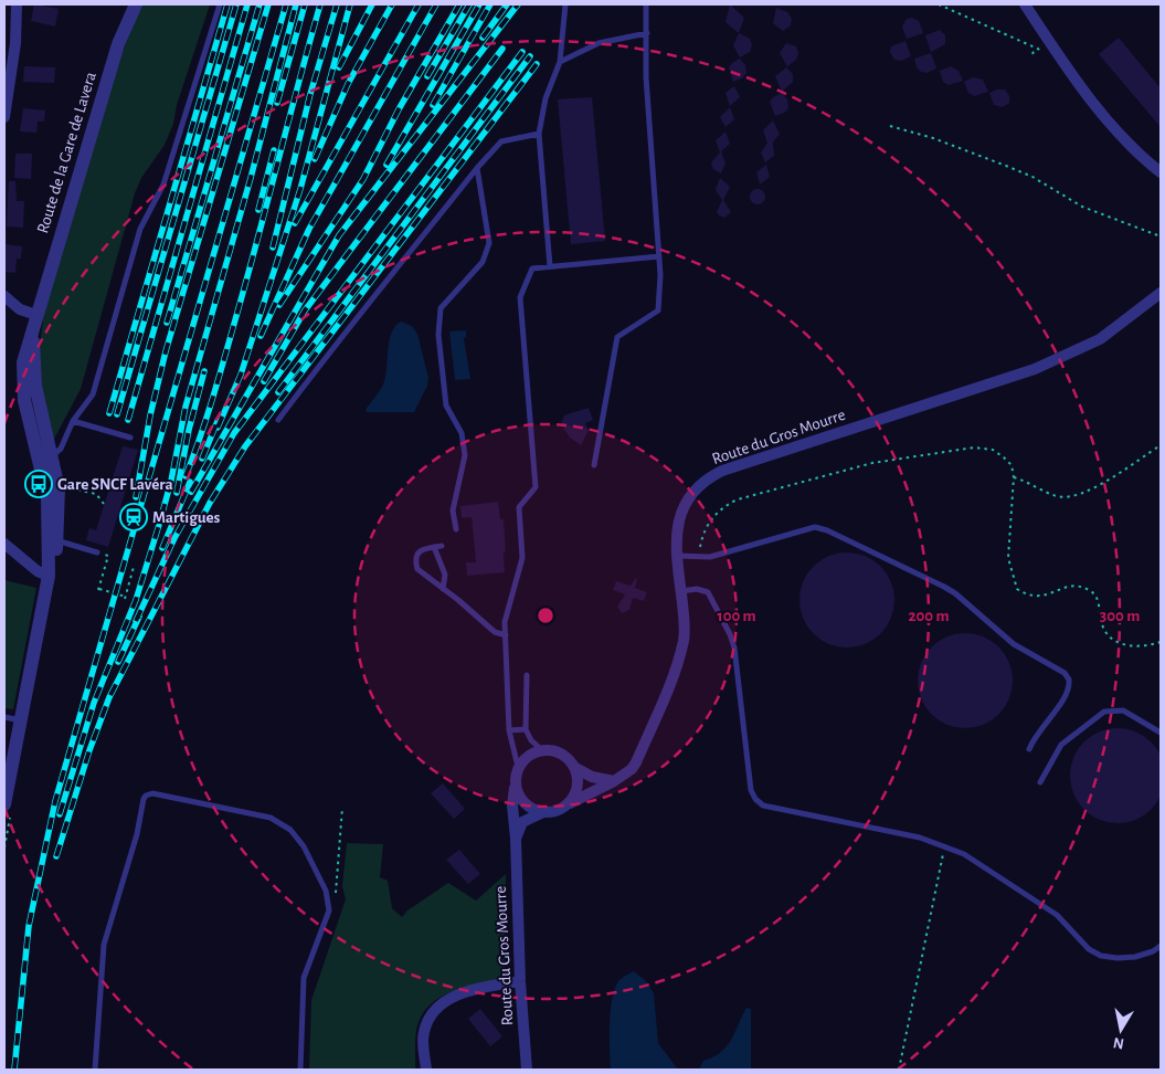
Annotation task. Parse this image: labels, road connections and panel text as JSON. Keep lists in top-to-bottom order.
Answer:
{
  "streets": {
    "street": ["Route de la Gare de Lavera", "Route du Gros Mourre"]
  },
  "places": {
    "bus stop": ["Gare SNCF Lavéra"],
    "station": ["Martigues"]
  },
  "north": "bottom",
  "rings": ["100 m", "200 m", "300 m"]
}
